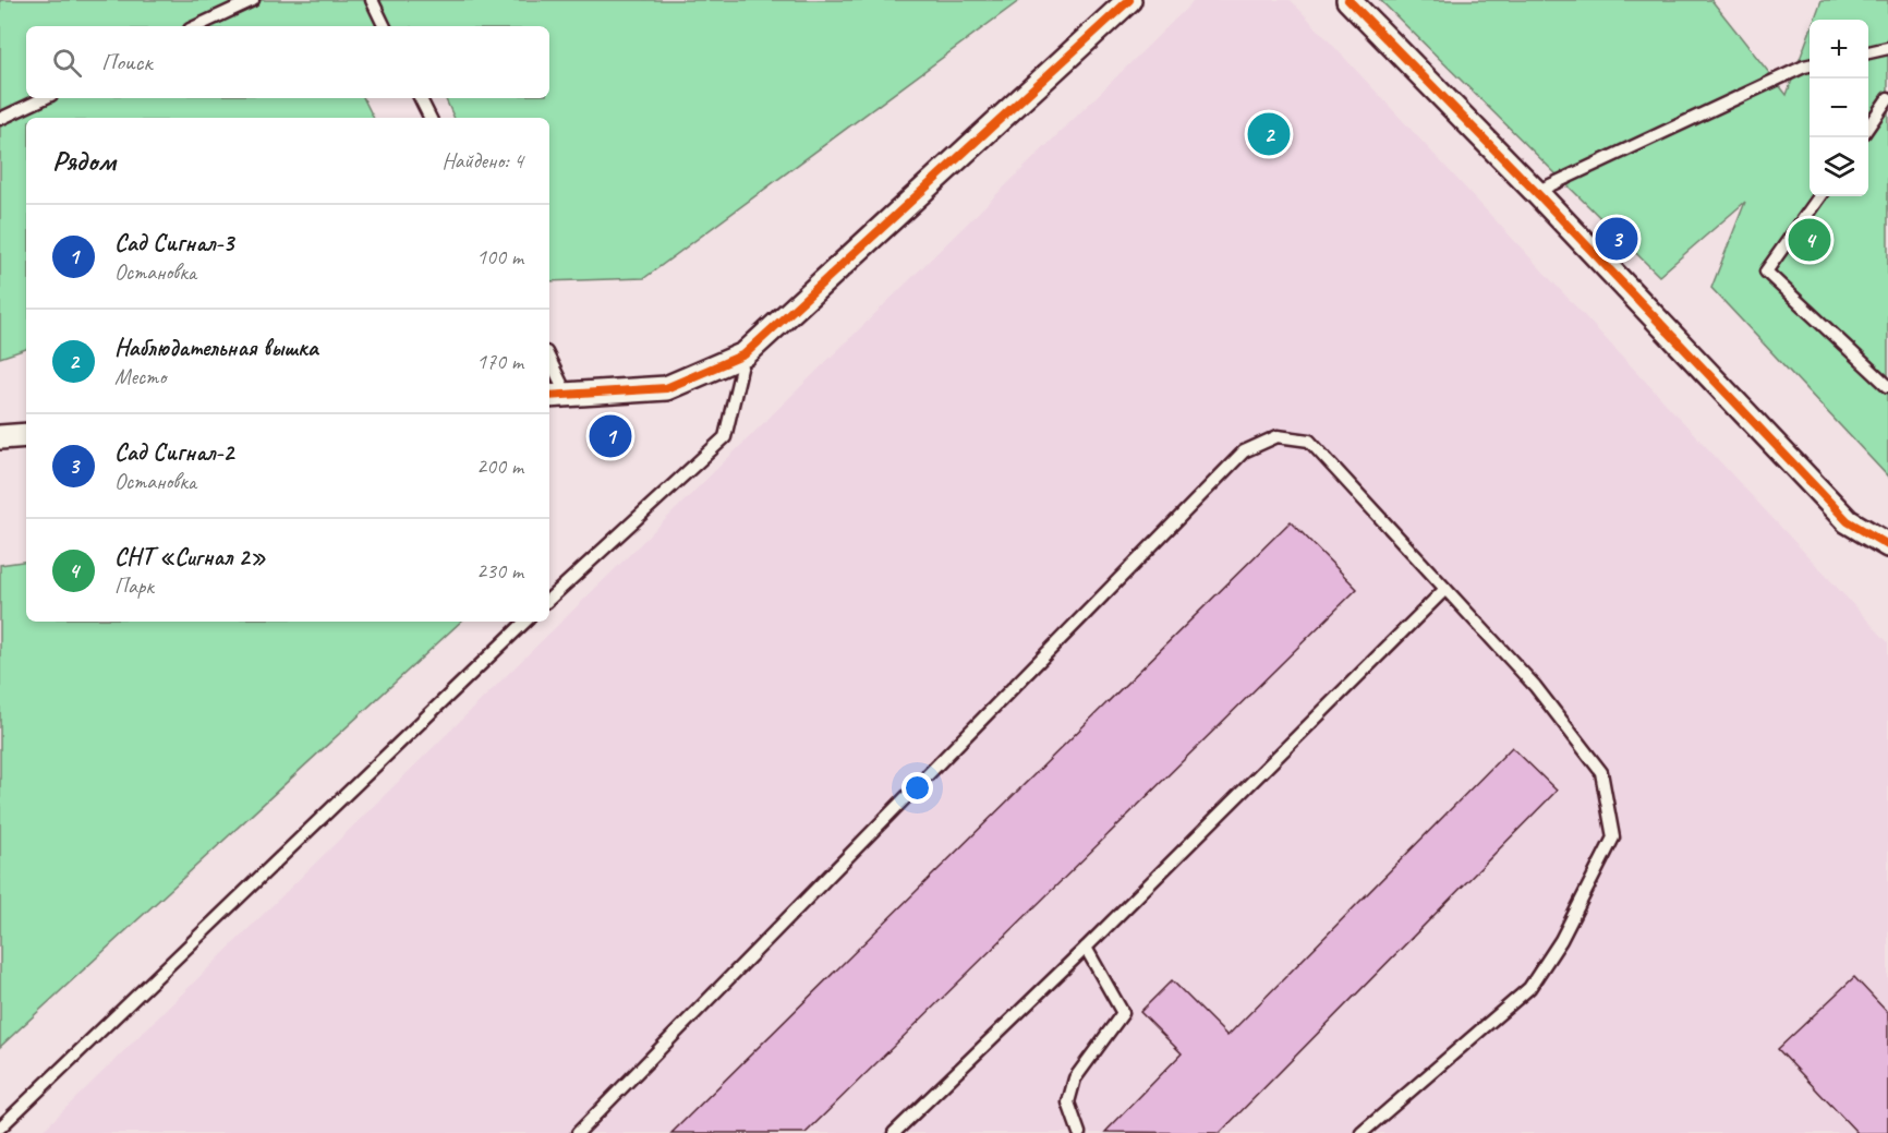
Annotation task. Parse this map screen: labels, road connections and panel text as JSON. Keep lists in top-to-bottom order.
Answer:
{
  "page": {
    "map_buttons": ["+", "−"],
    "search": "Поиск",
    "pins": [
      "2",
      "3",
      "4",
      "1"
    ],
    "heading": ["Рядом", "Найдено: 4"],
    "list": [
      {
        "mark": "1",
        "name": "Сад Сигнал-3",
        "note": "Остановка",
        "value": "100 m"
      },
      {
        "mark": "2",
        "name": "Наблюдательная вышка",
        "note": "Место",
        "value": "170 m"
      },
      {
        "mark": "3",
        "name": "Сад Сигнал-2",
        "note": "Остановка",
        "value": "200 m"
      },
      {
        "mark": "4",
        "name": "СНТ «Сигнал 2»",
        "note": "Парк",
        "value": "230 m"
      }
    ]
  }
}
